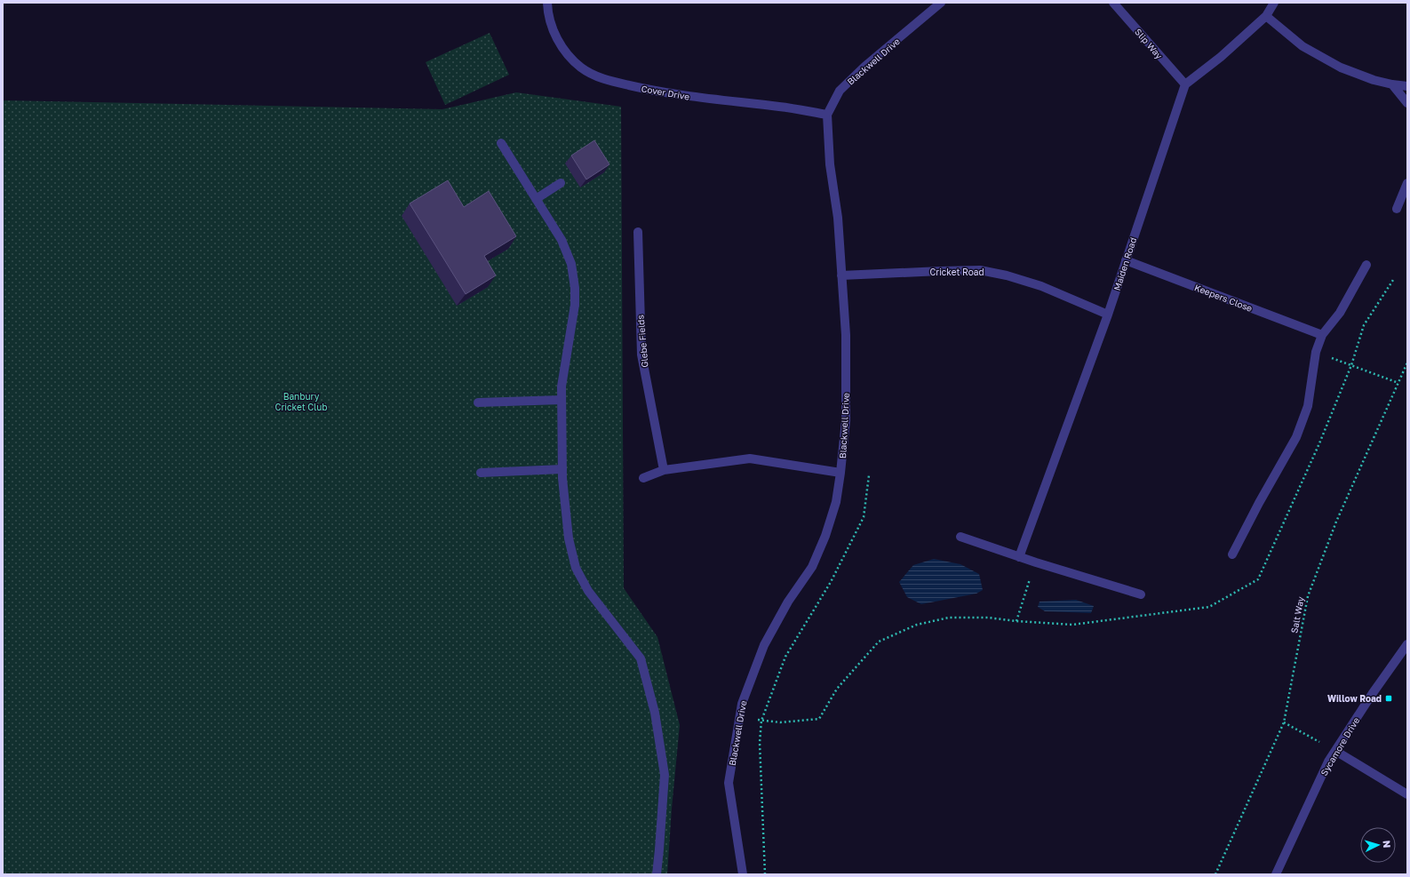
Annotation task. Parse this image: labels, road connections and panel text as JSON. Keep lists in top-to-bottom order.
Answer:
{
  "streets": {
    "street": [
      "Slip Way",
      "Blackwell Drive",
      "Cover Drive",
      "Maiden Road",
      "Cricket Road",
      "Keepers Close",
      "Glebe Fields",
      "Sycamore Drive"
    ],
    "path": ["Salt Way"]
  },
  "crossings": [
    ["Slip Way", "Maiden Road"],
    ["Blackwell Drive", "Cover Drive"],
    ["Blackwell Drive", "Cricket Road"],
    ["Maiden Road", "Cricket Road"],
    ["Maiden Road", "Keepers Close"]
  ],
  "parks": ["Banbury Cricket Club"],
  "places": {
    "transit": ["Willow Road"]
  },
  "north": "right"
}
